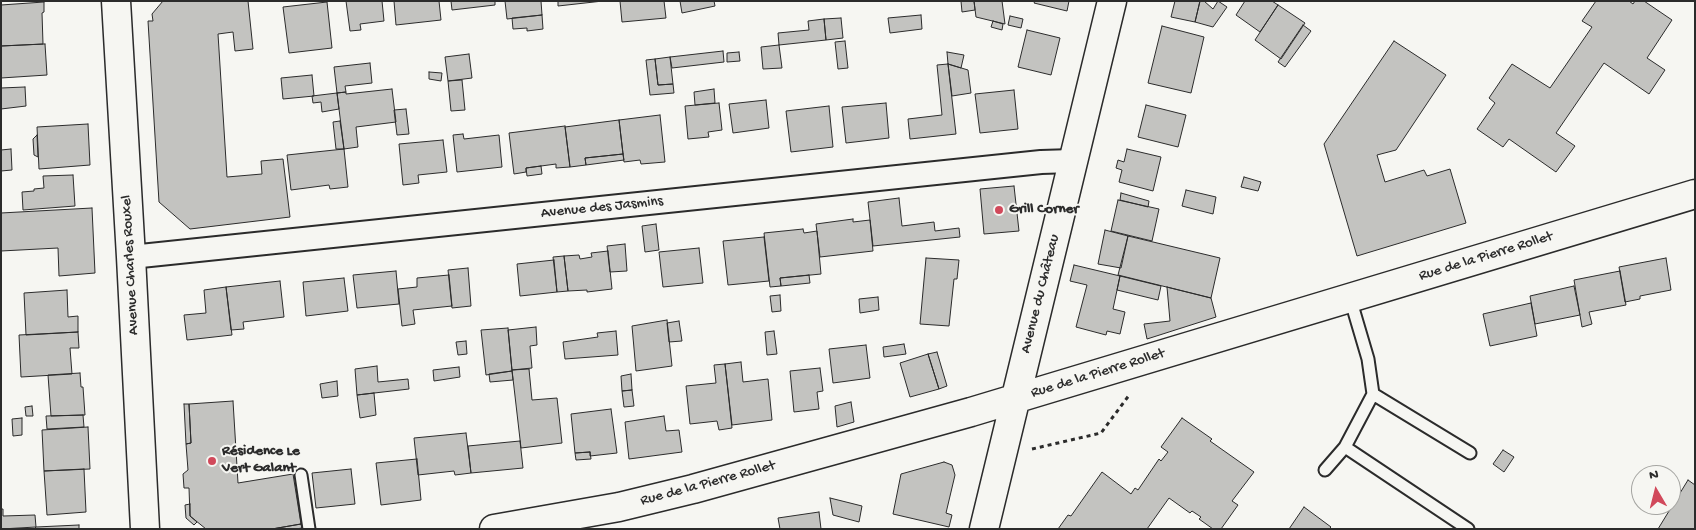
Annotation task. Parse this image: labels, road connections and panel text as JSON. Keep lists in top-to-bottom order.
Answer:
{
  "streets": {
    "street": [
      "Avenue des Jasmins",
      "Rue de la Pierre Rollet",
      "Avenue Charles Rouxel",
      "Avenue du Château"
    ]
  },
  "crossings": [
    ["Avenue des Jasmins", "Avenue Charles Rouxel"],
    ["Avenue des Jasmins", "Avenue du Château"],
    ["Rue de la Pierre Rollet", "Avenue du Château"]
  ],
  "places": ["Grill Corner", "Résidence Le Vert Galant"],
  "north": "top"
}
